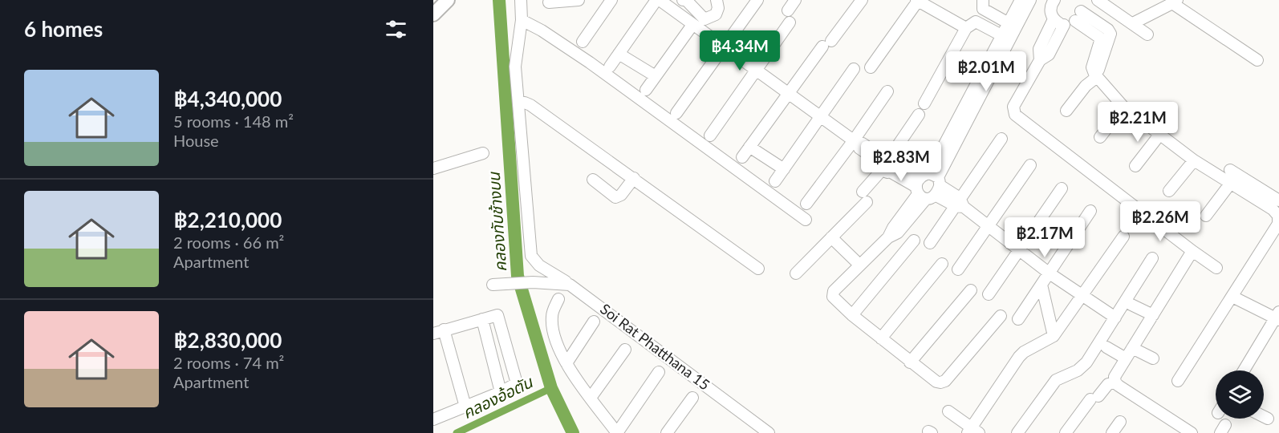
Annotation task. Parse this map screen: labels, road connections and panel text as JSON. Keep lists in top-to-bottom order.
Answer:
{
  "streets": {
    "street": ["Soi Rat Phatthana 15"]
  },
  "water": ["คลองทับช้างบน", "คลองอ้อตัน"],
  "page": {
    "heading": "6 homes",
    "price": [
      "฿4.34M",
      "฿2.01M",
      "฿2.21M",
      "฿2.83M",
      "฿2.26M",
      "฿2.17M"
    ],
    "list": [
      {
        "name": "฿4,340,000",
        "note": "5 rooms · 148 m² · House"
      },
      {
        "name": "฿2,210,000",
        "note": "2 rooms · 66 m² · Apartment"
      },
      {
        "name": "฿2,830,000",
        "note": "2 rooms · 74 m² · Apartment"
      }
    ]
  }
}
